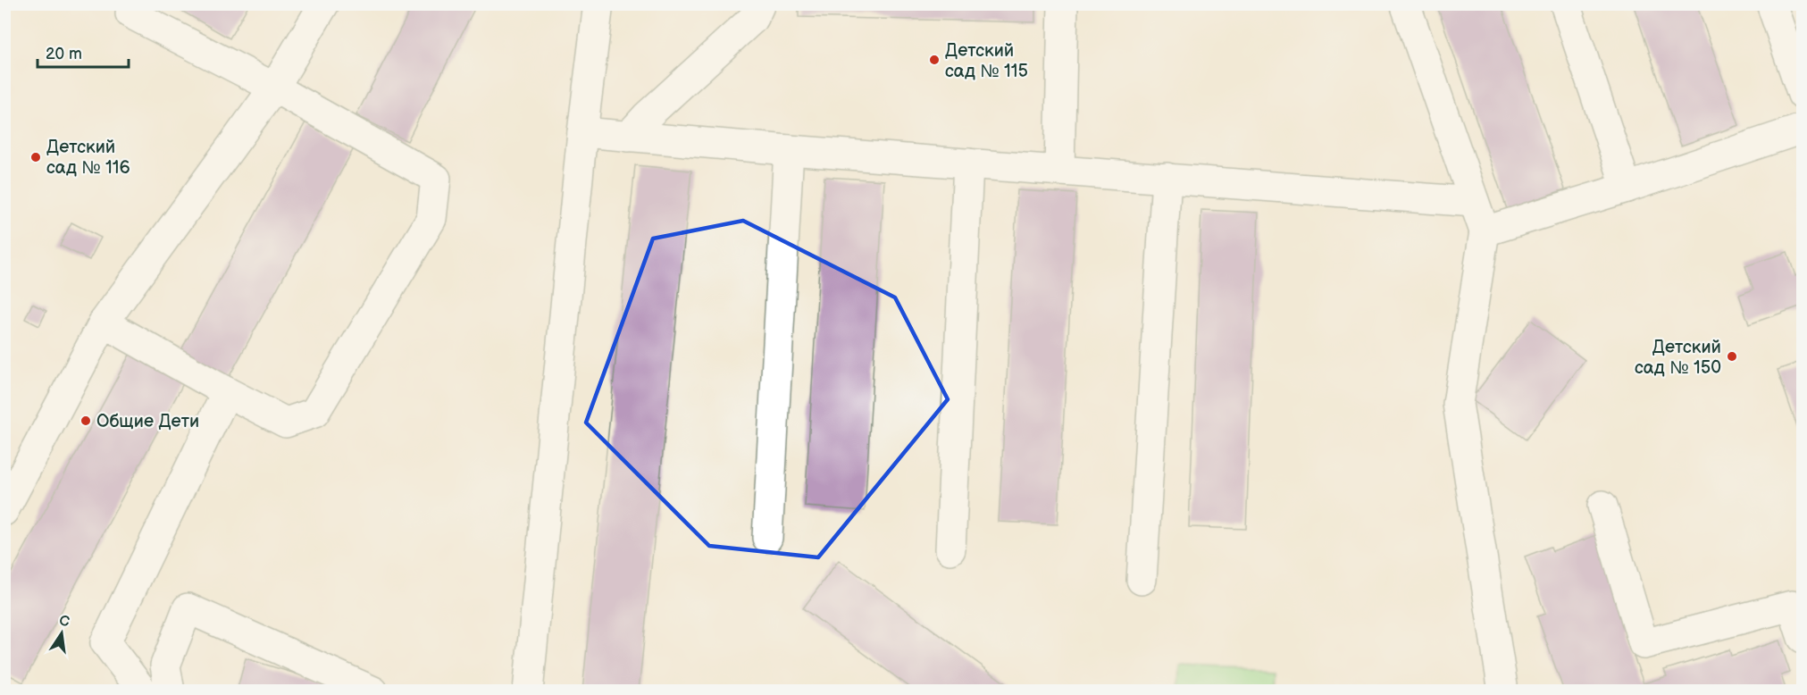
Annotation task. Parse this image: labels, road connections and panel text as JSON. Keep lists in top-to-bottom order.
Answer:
{
  "places": [
    "Детский сад № 115",
    "Детский сад № 116",
    "Детский сад № 150",
    "Общие Дети"
  ],
  "scale_bar": "20 m",
  "north": "top"
}
